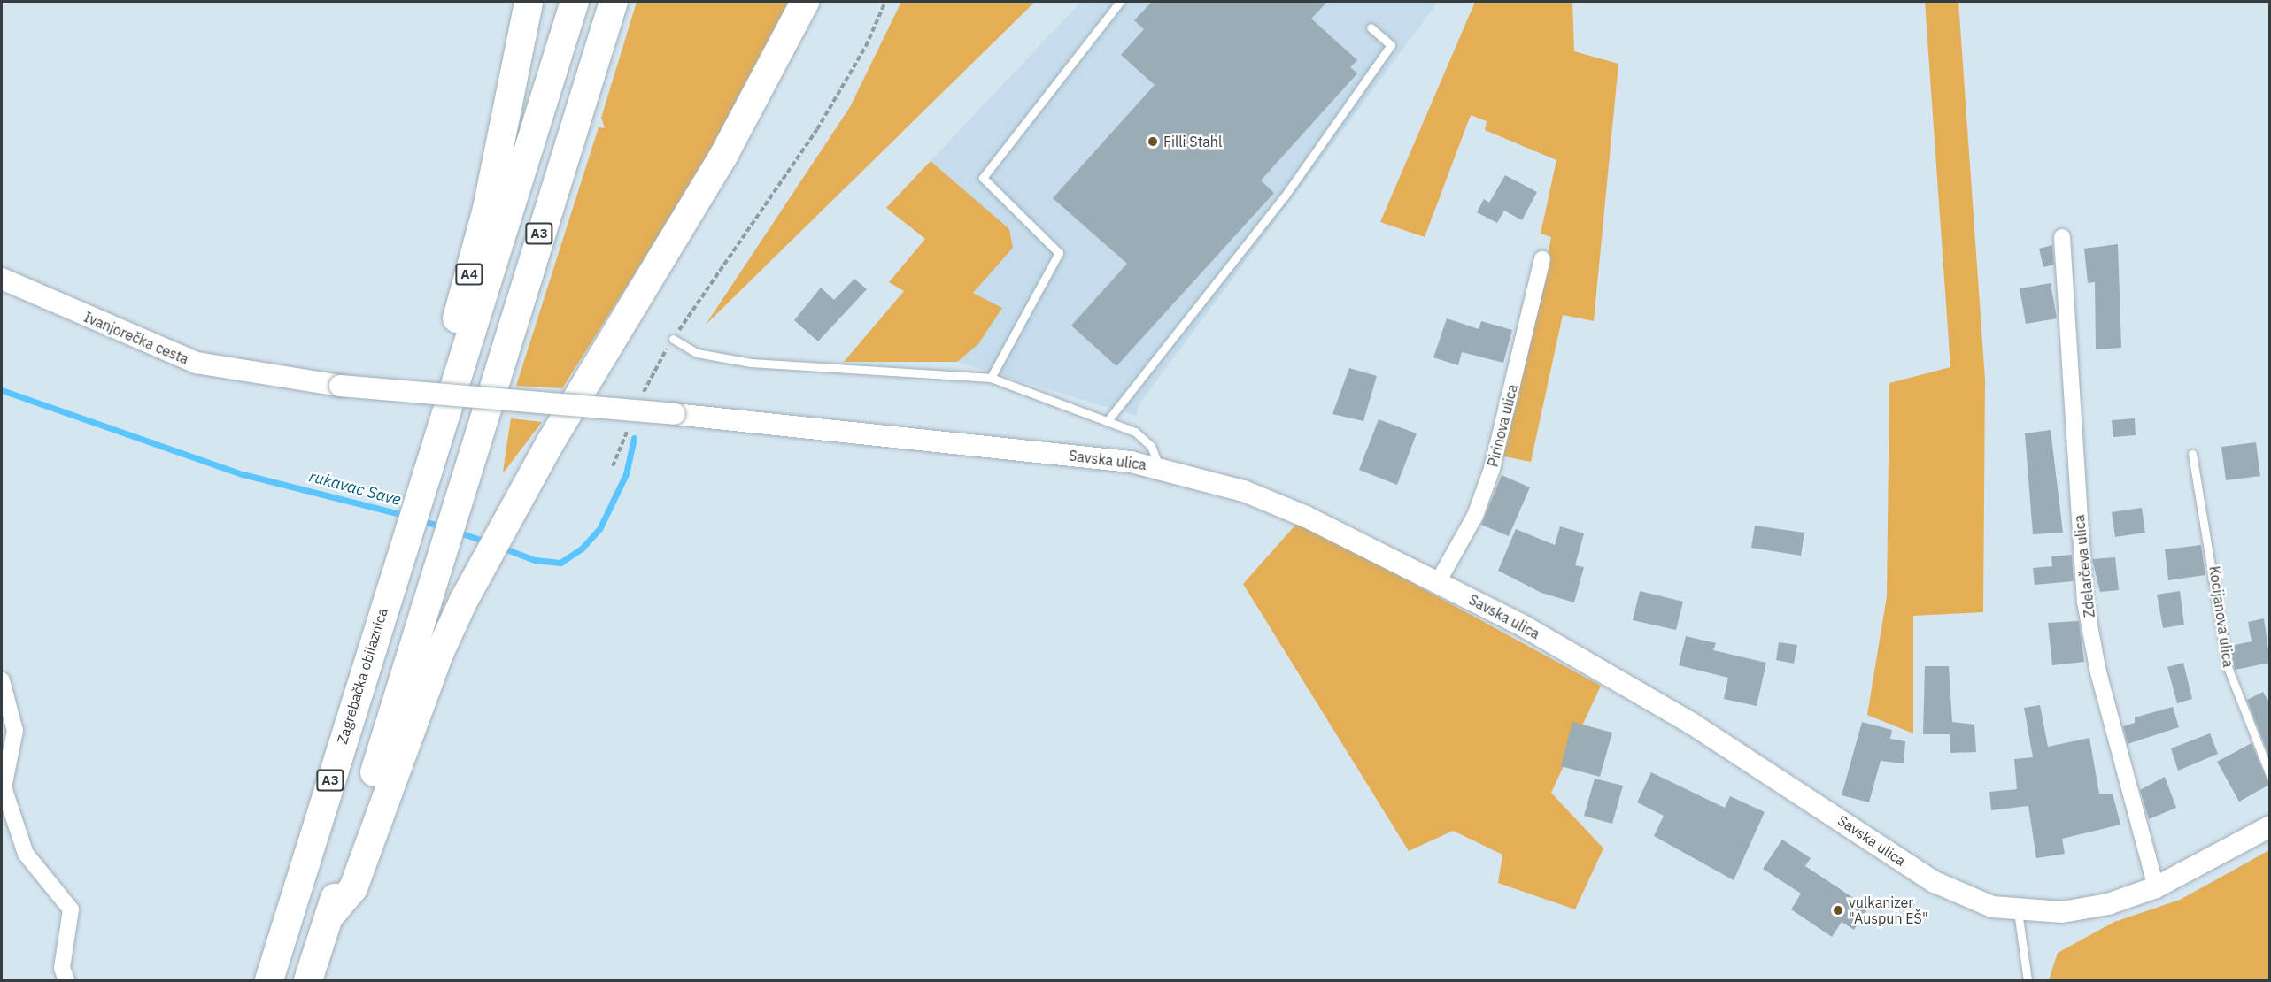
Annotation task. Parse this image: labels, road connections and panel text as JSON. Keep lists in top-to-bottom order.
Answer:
{
  "streets": {
    "highway": ["A3", "A4", "Zagrebačka obilaznica"],
    "main road": ["Ivanjorečka cesta", "Savska ulica"],
    "street": ["Pirinova ulica", "Zdelarčeva ulica"],
    "lane": ["Kocijanova ulica"]
  },
  "crossings": [
    ["A3", "A4"],
    ["A3", "Zagrebačka obilaznica"],
    ["A4", "Zagrebačka obilaznica"],
    ["Ivanjorečka cesta", "Savska ulica"],
    ["Pirinova ulica", "Savska ulica"],
    ["Savska ulica", "Zdelarčeva ulica"]
  ],
  "water": ["rukavac Save"],
  "places": ["Filli Stahl", "vulkanizer \"Auspuh EŠ\""]
}
